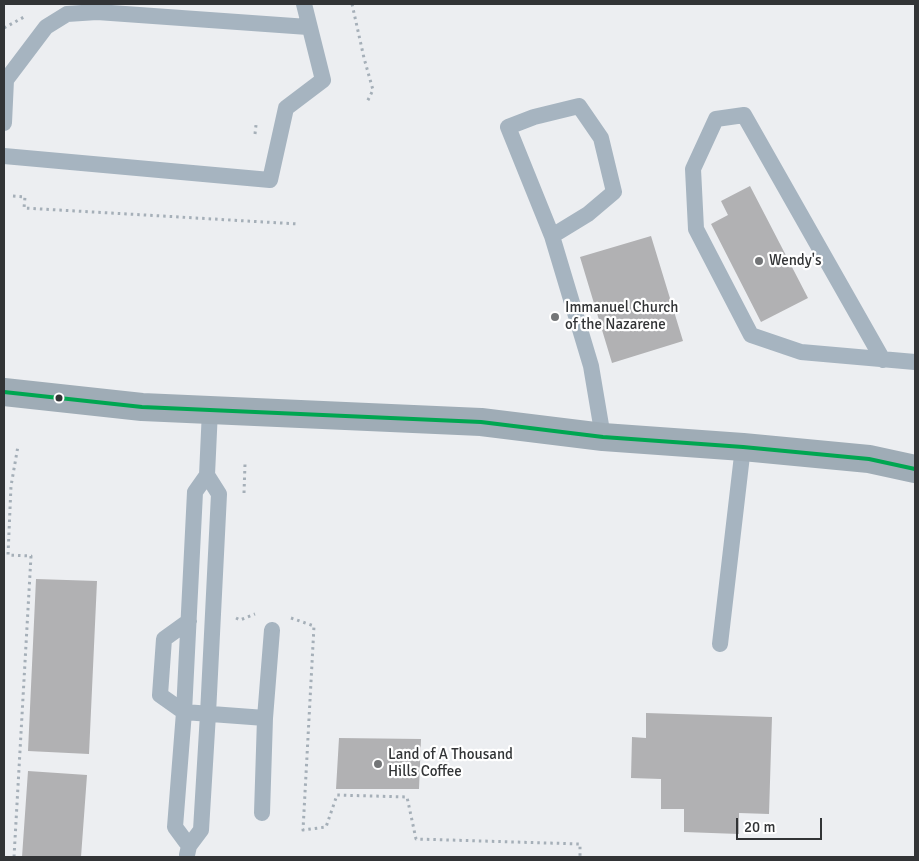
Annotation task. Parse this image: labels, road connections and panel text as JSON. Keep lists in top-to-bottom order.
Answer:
{
  "places": ["Wendy's", "Immanuel Church of the Nazarene", "Land of A Thousand Hills Coffee"],
  "scale_bar": "20 m"
}
